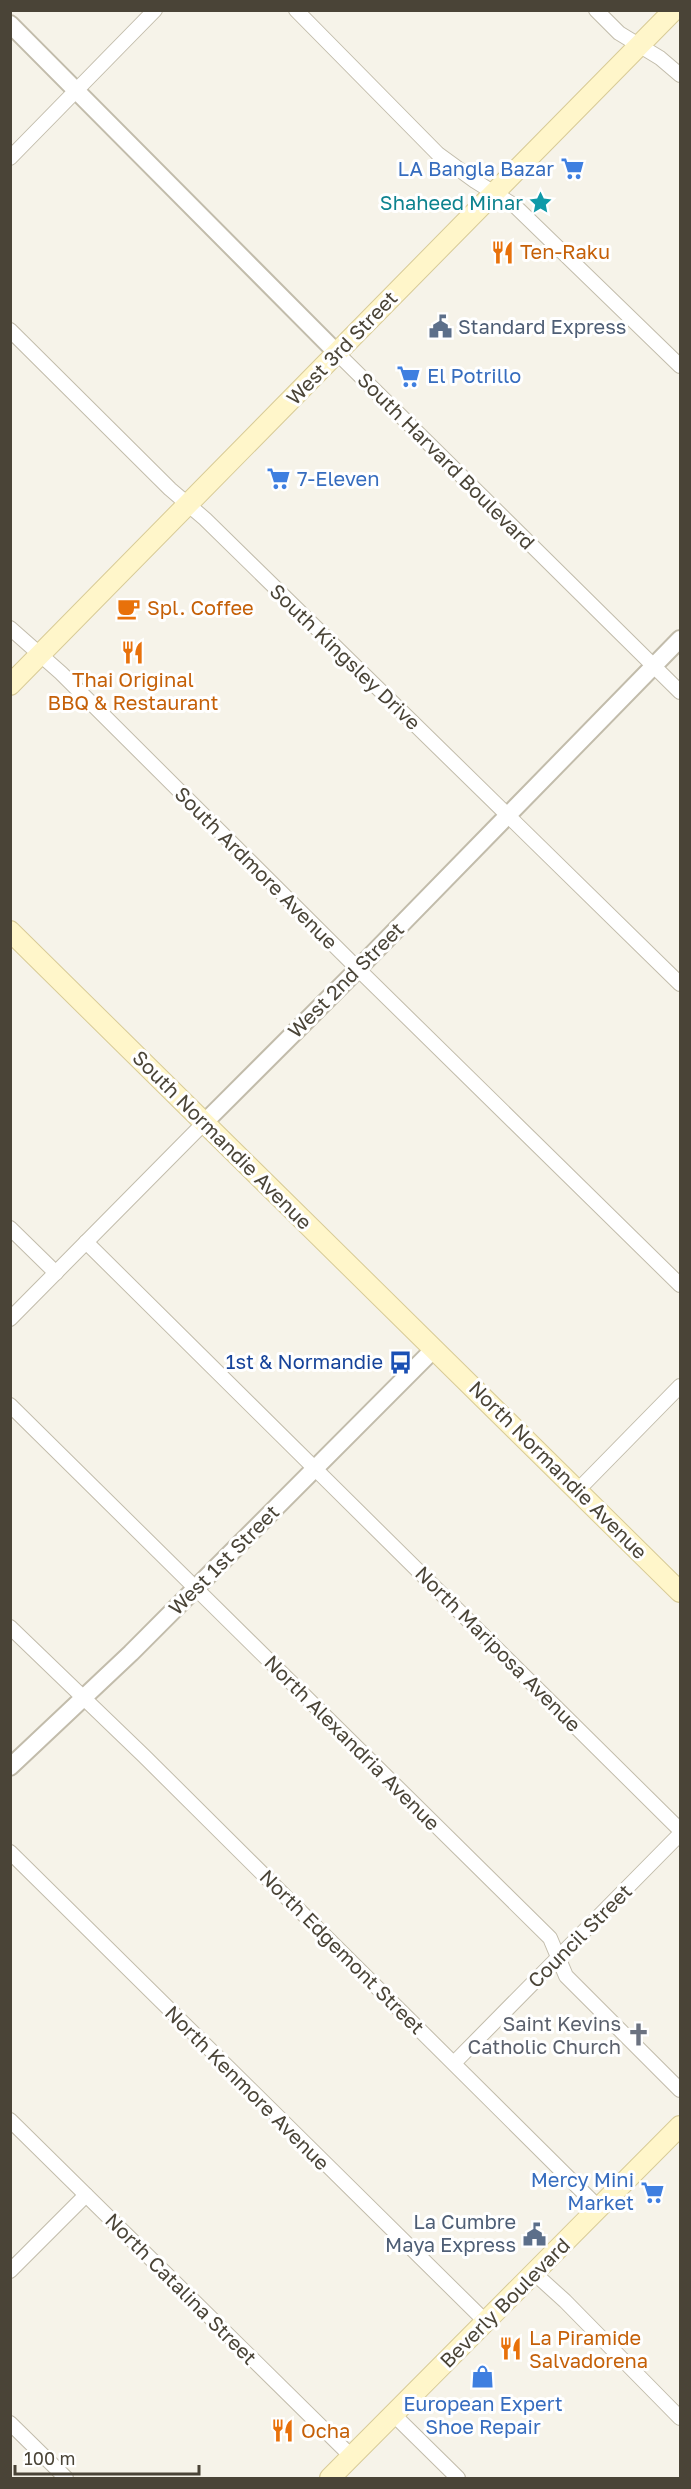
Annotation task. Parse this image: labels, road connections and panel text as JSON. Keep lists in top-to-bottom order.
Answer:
{
  "streets": {
    "main road": [
      "West 3rd Street",
      "South Normandie Avenue",
      "North Normandie Avenue",
      "Beverly Boulevard"
    ],
    "street": [
      "South Harvard Boulevard",
      "South Kingsley Drive",
      "South Ardmore Avenue",
      "West 2nd Street",
      "West 1st Street",
      "North Mariposa Avenue",
      "North Alexandria Avenue",
      "Council Street",
      "North Edgemont Street",
      "North Kenmore Avenue",
      "North Catalina Street"
    ]
  },
  "crossings": [
    ["West 3rd Street", "South Harvard Boulevard"],
    ["West 3rd Street", "South Kingsley Drive"],
    ["West 3rd Street", "South Ardmore Avenue"],
    ["South Harvard Boulevard", "West 2nd Street"],
    ["South Kingsley Drive", "West 2nd Street"],
    ["South Ardmore Avenue", "West 2nd Street"],
    ["West 2nd Street", "South Normandie Avenue"],
    ["West 2nd Street", "North Mariposa Avenue"],
    ["South Normandie Avenue", "North Normandie Avenue"],
    ["South Normandie Avenue", "West 1st Street"],
    ["North Normandie Avenue", "West 1st Street"],
    ["West 1st Street", "North Mariposa Avenue"],
    ["West 1st Street", "North Alexandria Avenue"],
    ["West 1st Street", "North Edgemont Street"],
    ["North Mariposa Avenue", "Council Street"],
    ["North Alexandria Avenue", "Council Street"],
    ["Council Street", "North Edgemont Street"],
    ["North Edgemont Street", "Beverly Boulevard"],
    ["North Kenmore Avenue", "Beverly Boulevard"],
    ["North Catalina Street", "Beverly Boulevard"]
  ],
  "places": {
    "supermarket": [
      "LA Bangla Bazar",
      "El Potrillo",
      "7-Eleven",
      "Mercy Mini Market"
    ],
    "place": ["Shaheed Minar"],
    "restaurant": [
      "Ten-Raku",
      "Thai Original BBQ & Restaurant",
      "La Piramide Salvadorena",
      "Ocha"
    ],
    "public building": ["Standard Express", "La Cumbre Maya Express"],
    "cafe": ["Spl. Coffee"],
    "bus stop": ["1st & Normandie"],
    "church": ["Saint Kevins Catholic Church"],
    "shop": ["European Expert Shoe Repair"]
  },
  "scale_bar": "100 m"
}
